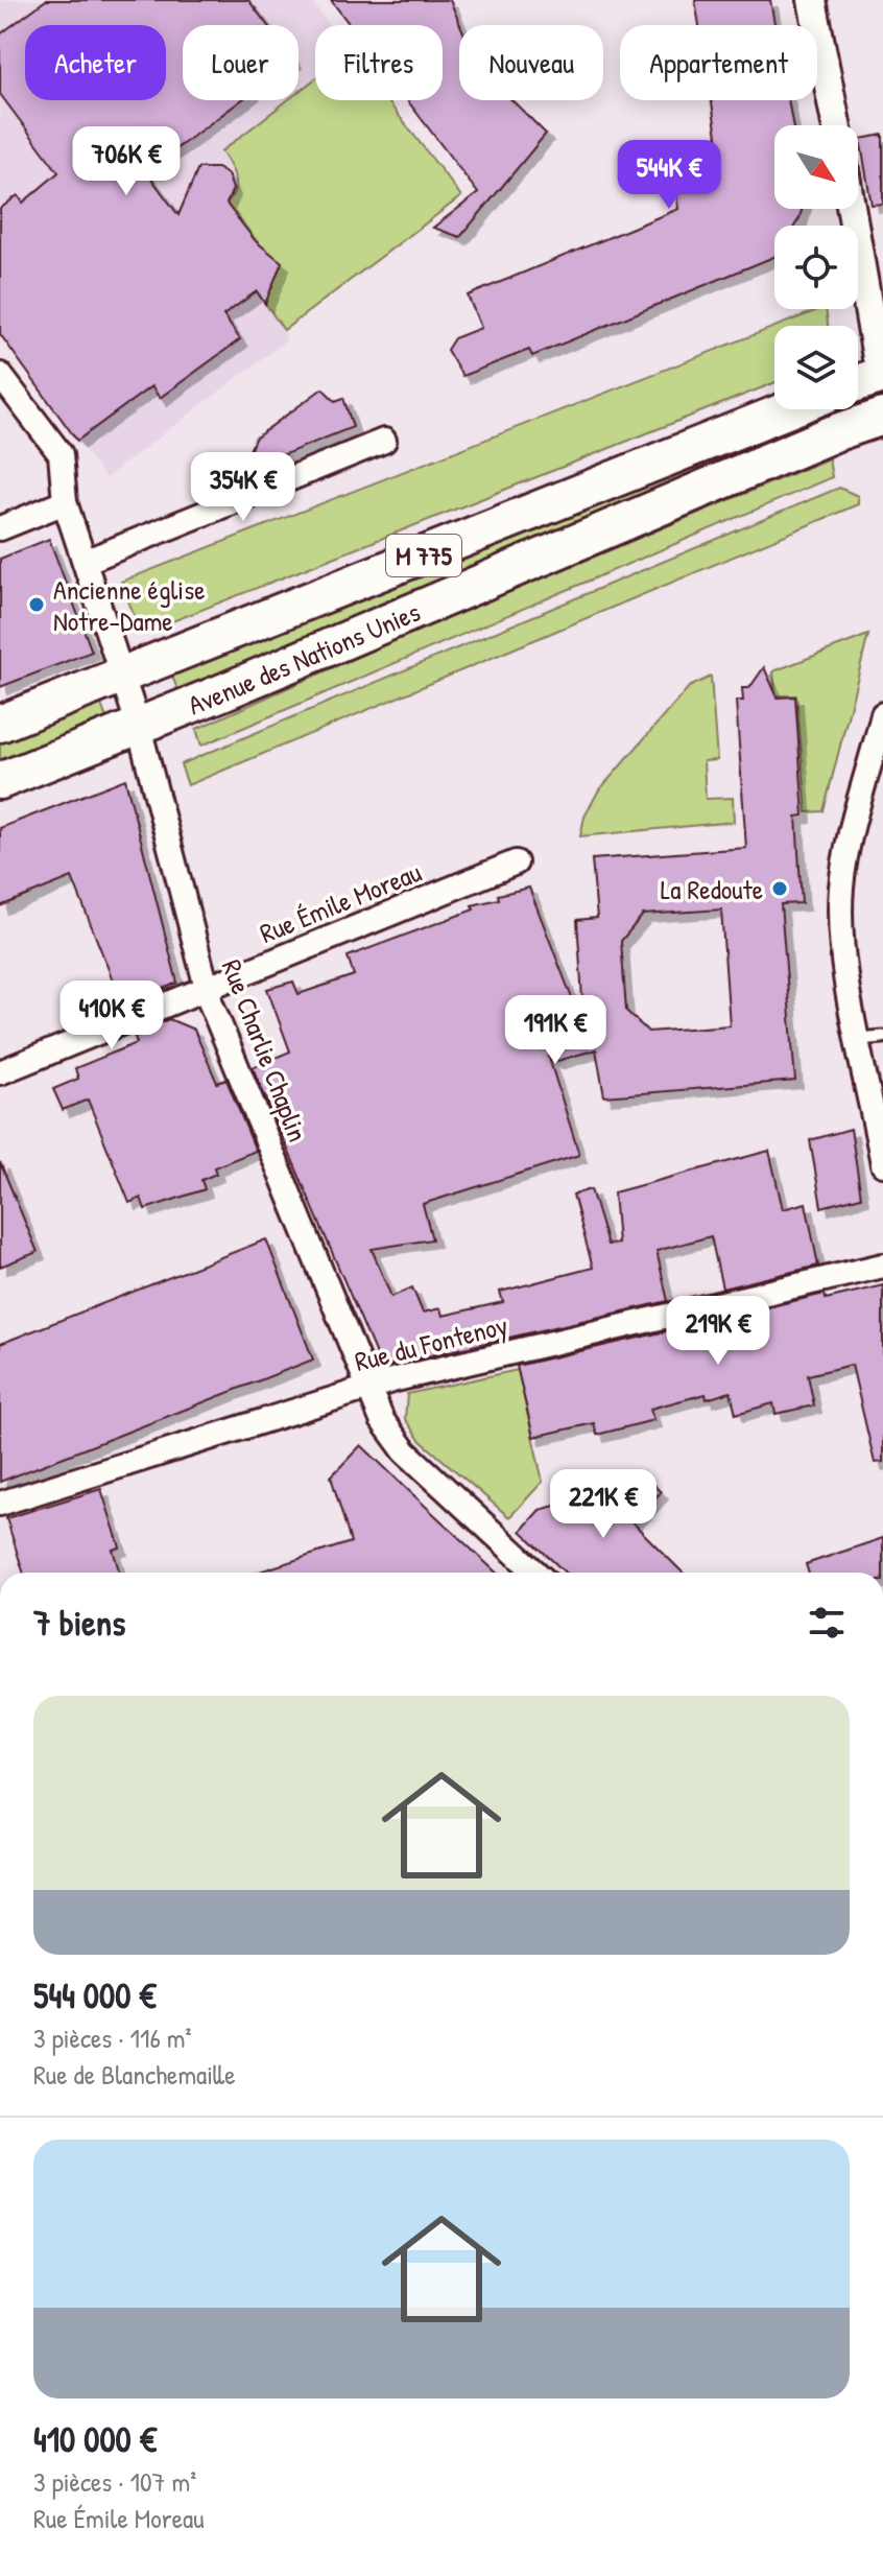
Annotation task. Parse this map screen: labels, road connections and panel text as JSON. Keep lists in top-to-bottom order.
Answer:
{
  "streets": {
    "main road": ["M 775", "Avenue des Nations Unies"],
    "street": ["Rue Émile Moreau", "Rue Charlie Chaplin", "Rue du Fontenoy"]
  },
  "crossings": [
    ["Avenue des Nations Unies", "Rue Charlie Chaplin"],
    ["Rue Émile Moreau", "Rue Charlie Chaplin"],
    ["Rue Charlie Chaplin", "Rue du Fontenoy"]
  ],
  "places": ["Ancienne église Notre-Dame", "La Redoute"],
  "north": "bottom right",
  "page": {
    "chip": [
      "Acheter",
      "Louer",
      "Filtres",
      "Nouveau",
      "Appartement"
    ],
    "price": [
      "706K €",
      "544K €",
      "354K €",
      "410K €",
      "191K €",
      "219K €",
      "221K €"
    ],
    "heading": "7 biens",
    "list": [
      {
        "name": "544 000 €",
        "note": "3 pièces · 116 m² · Rue de Blanchemaille"
      },
      {
        "name": "410 000 €",
        "note": "3 pièces · 107 m² · Rue Émile Moreau"
      }
    ]
  }
}
